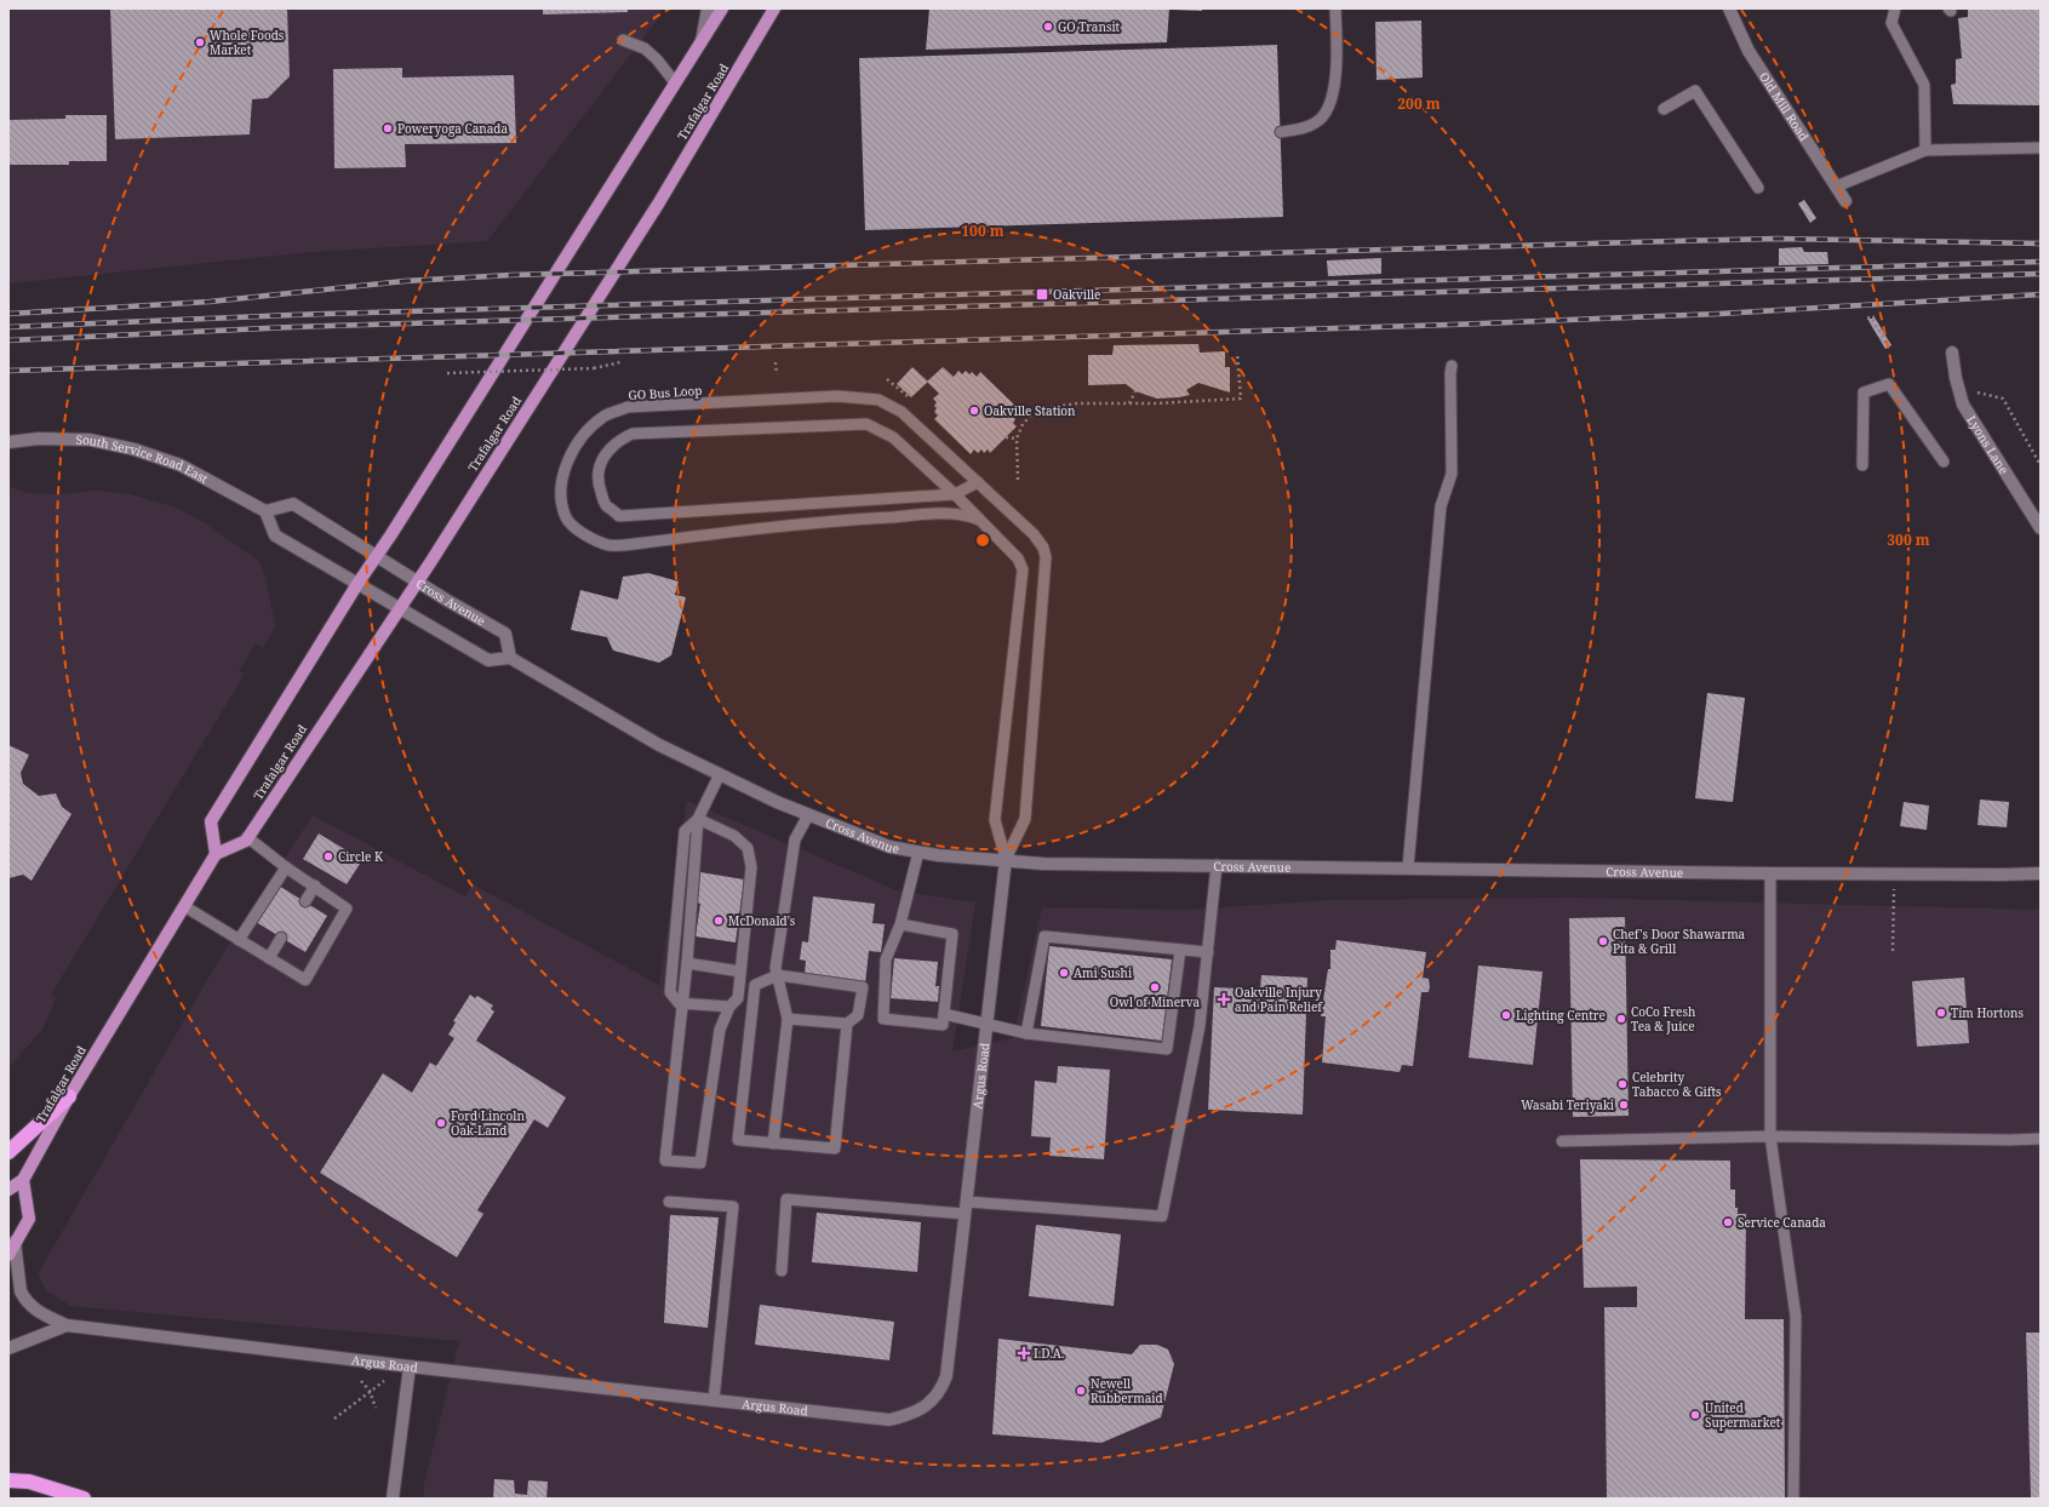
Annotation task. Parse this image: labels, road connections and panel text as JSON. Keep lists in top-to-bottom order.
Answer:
{
  "streets": {
    "main road": ["Trafalgar Road"],
    "street": [
      "Old Mill Road",
      "Lyons Lane",
      "South Service Road East",
      "Cross Avenue",
      "Argus Road"
    ],
    "lane": ["GO Bus Loop"]
  },
  "crossings": [
    ["Trafalgar Road", "Cross Avenue"],
    ["GO Bus Loop", "Cross Avenue"],
    ["GO Bus Loop", "Argus Road"],
    ["Cross Avenue", "Argus Road"]
  ],
  "places": {
    "other": [
      "GO Transit",
      "Whole Foods Market",
      "Poweryoga Canada",
      "Oakville Station",
      "Circle K",
      "McDonald's",
      "Chef's Door Shawarma Pita & Grill",
      "Ami Sushi",
      "Owl of Minerva",
      "Tim Hortons",
      "Lighting Centre",
      "CoCo Fresh Tea & Juice",
      "Celebrity Tabacco & Gifts",
      "Wasabi Teriyaki",
      "Ford Lincoln Oak-Land",
      "Service Canada",
      "Newell Rubbermaid",
      "United Supermarket"
    ],
    "transit": ["Oakville"],
    "health": ["Oakville Injury and Pain Relief", "I.D.A."]
  },
  "rings": ["200 m", "100 m", "300 m"]
}
